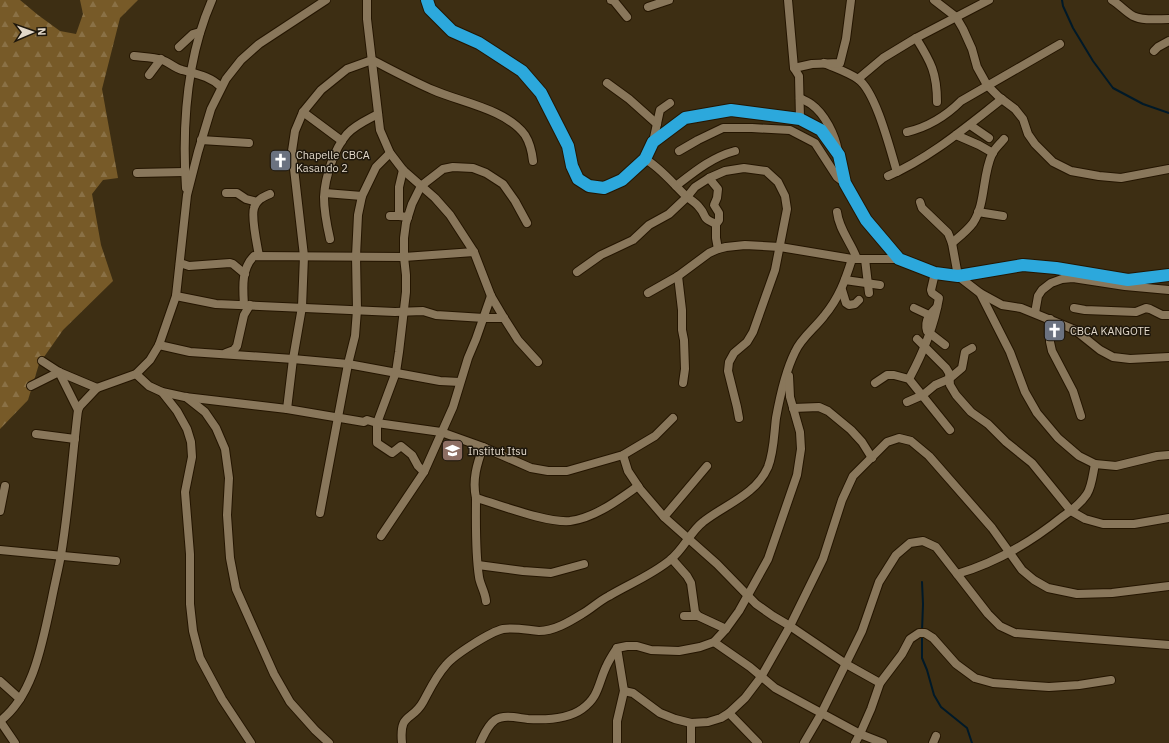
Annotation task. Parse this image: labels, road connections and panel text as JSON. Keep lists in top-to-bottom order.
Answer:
{
  "places": {
    "church": ["Chapelle CBCA Kasando 2", "CBCA KANGOTE"],
    "school or university": ["Institut Itsu"]
  },
  "north": "right"
}
